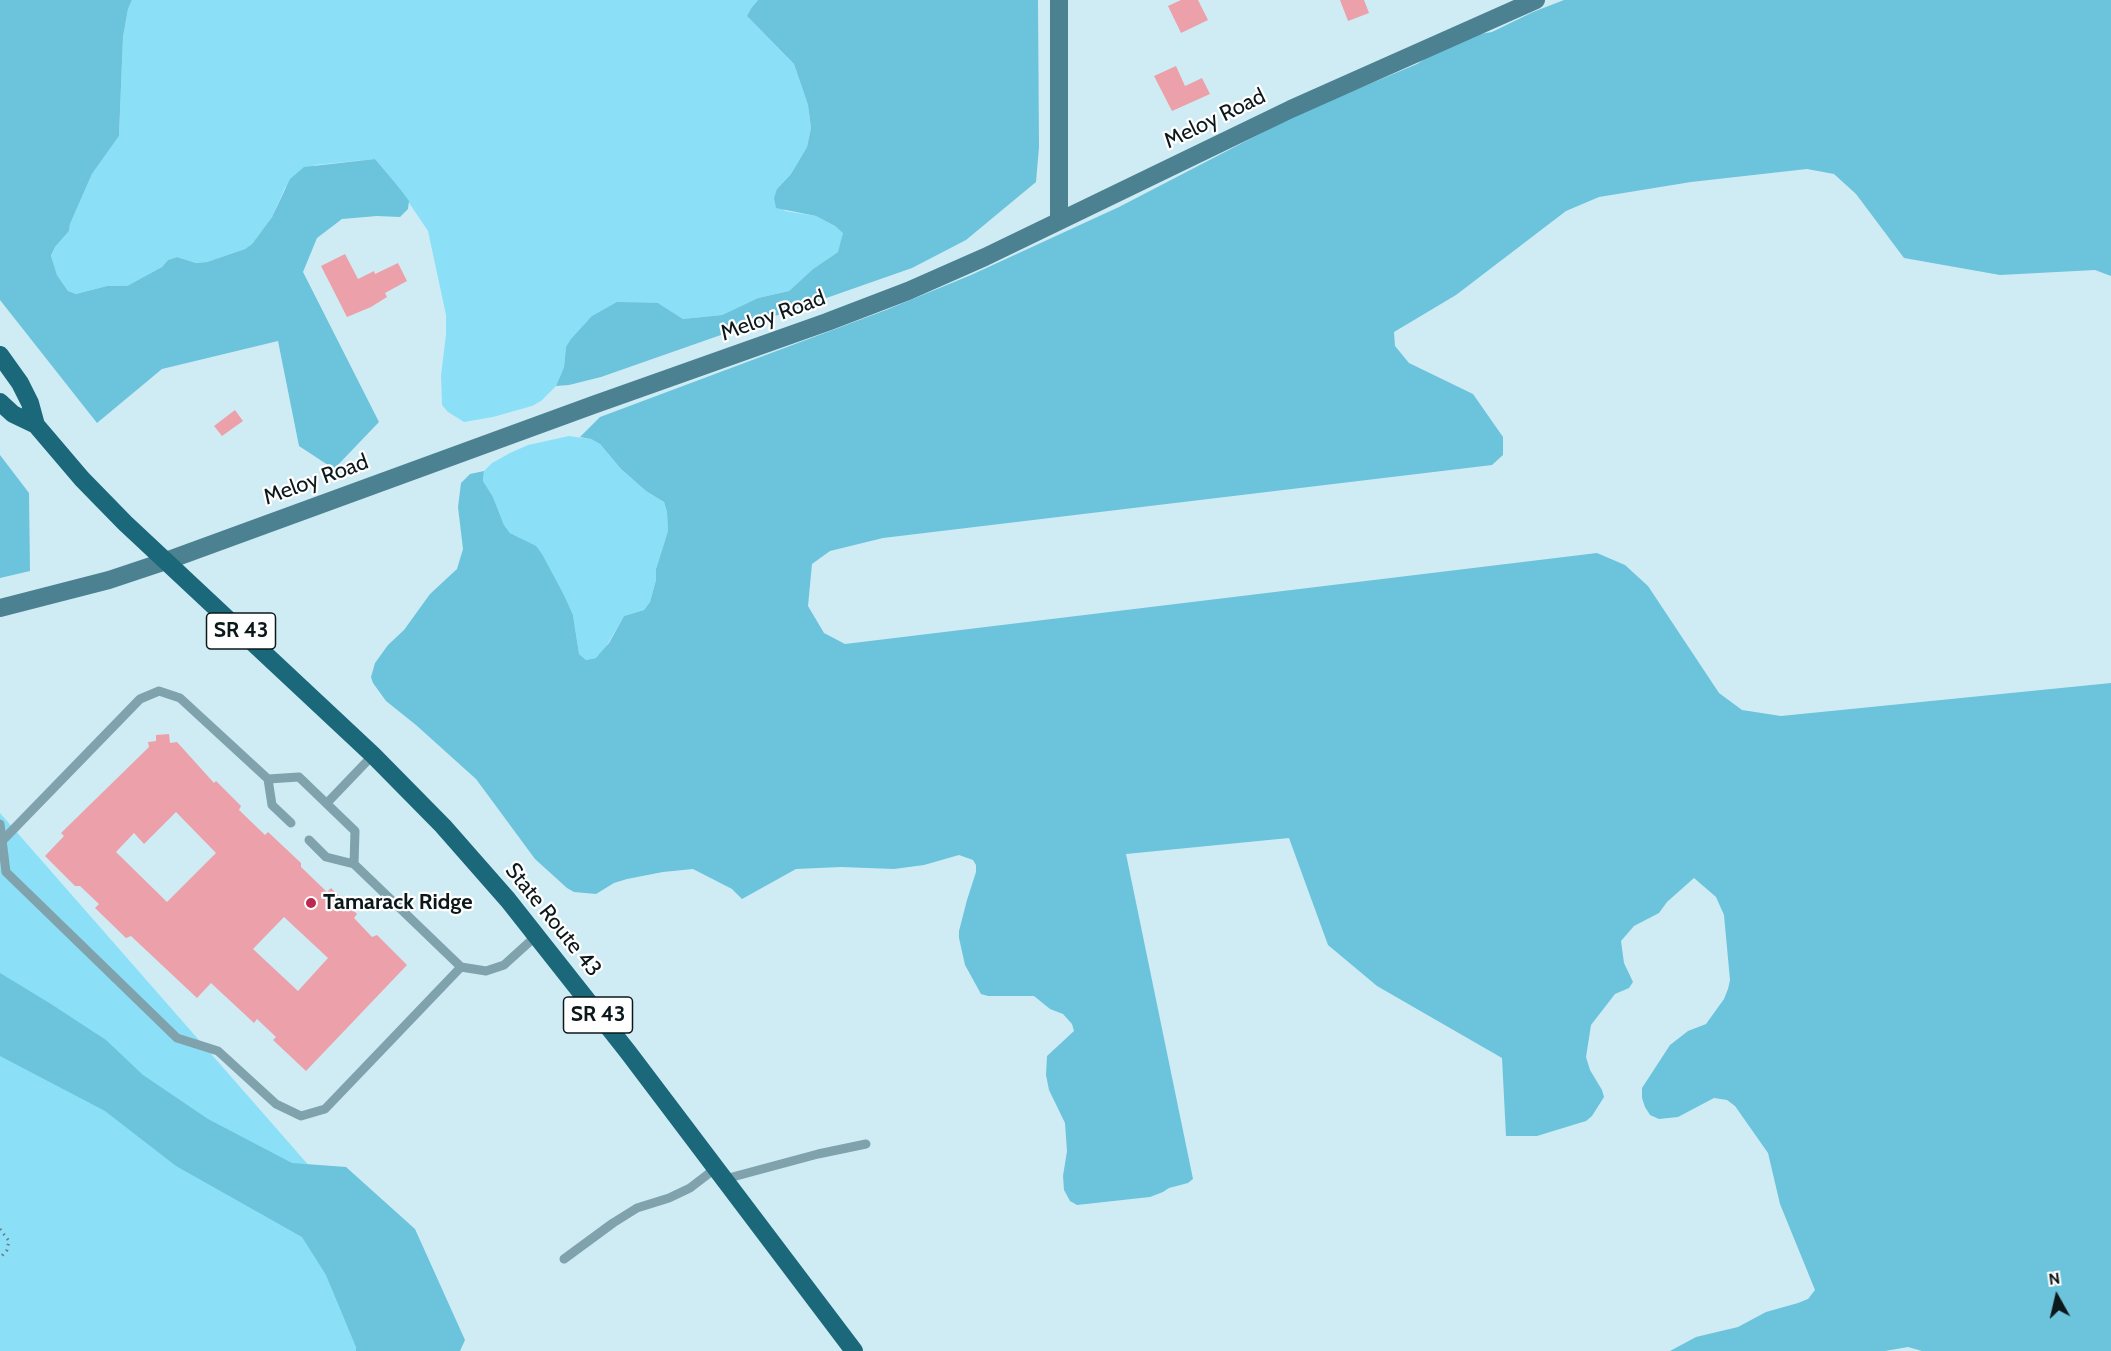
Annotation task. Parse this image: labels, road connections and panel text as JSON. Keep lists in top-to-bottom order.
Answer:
{
  "streets": {
    "main road": ["SR 43", "State Route 43"],
    "street": ["Meloy Road"]
  },
  "crossings": [
    ["Meloy Road", "SR 43"],
    ["Meloy Road", "State Route 43"],
    ["SR 43", "State Route 43"]
  ],
  "places": ["Tamarack Ridge"],
  "north": "top"
}
